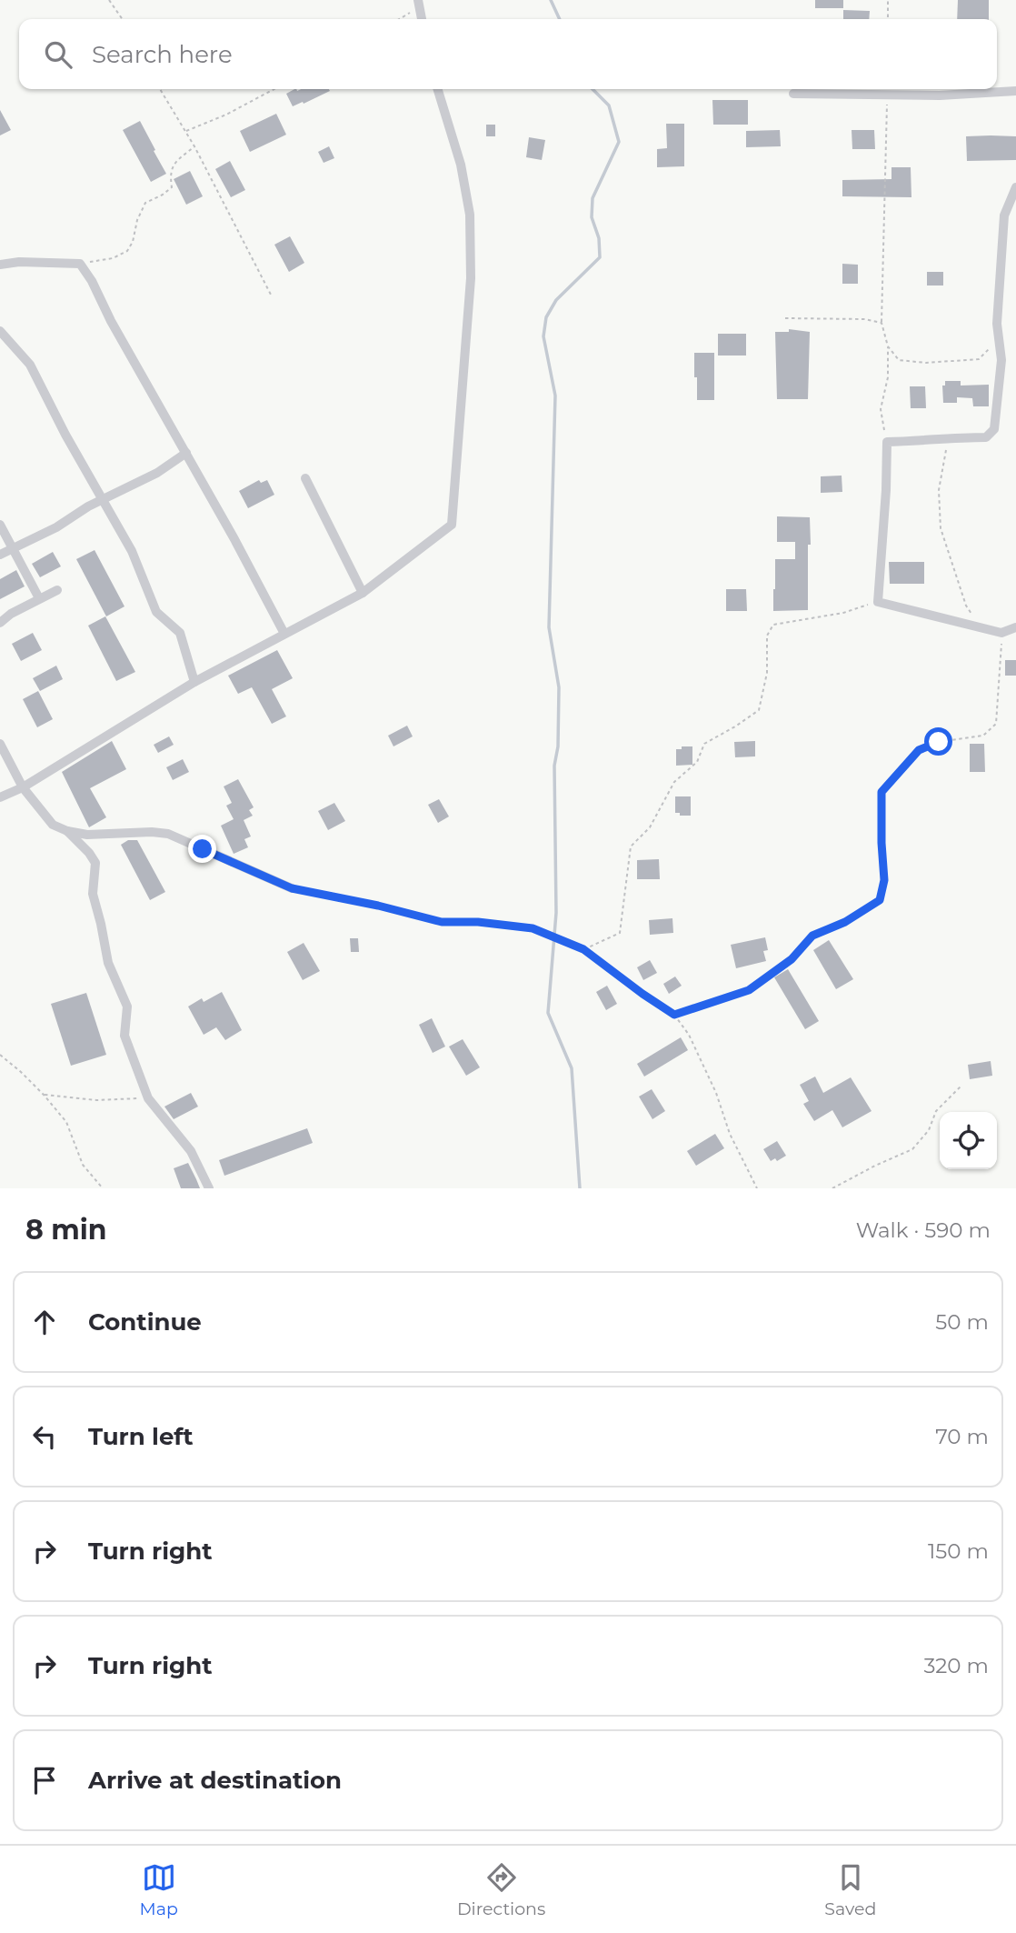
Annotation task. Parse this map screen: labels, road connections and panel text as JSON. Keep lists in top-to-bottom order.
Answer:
{
  "page": {
    "search": "Search here",
    "heading": ["8 min", "Walk · 590 m"],
    "list": [
      ["Continue", "50 m"],
      ["Turn left", "70 m"],
      ["Turn right", "150 m"],
      ["Turn right", "320 m"],
      "Arrive at destination"
    ],
    "nav": ["Map", "Directions", "Saved"]
  }
}
